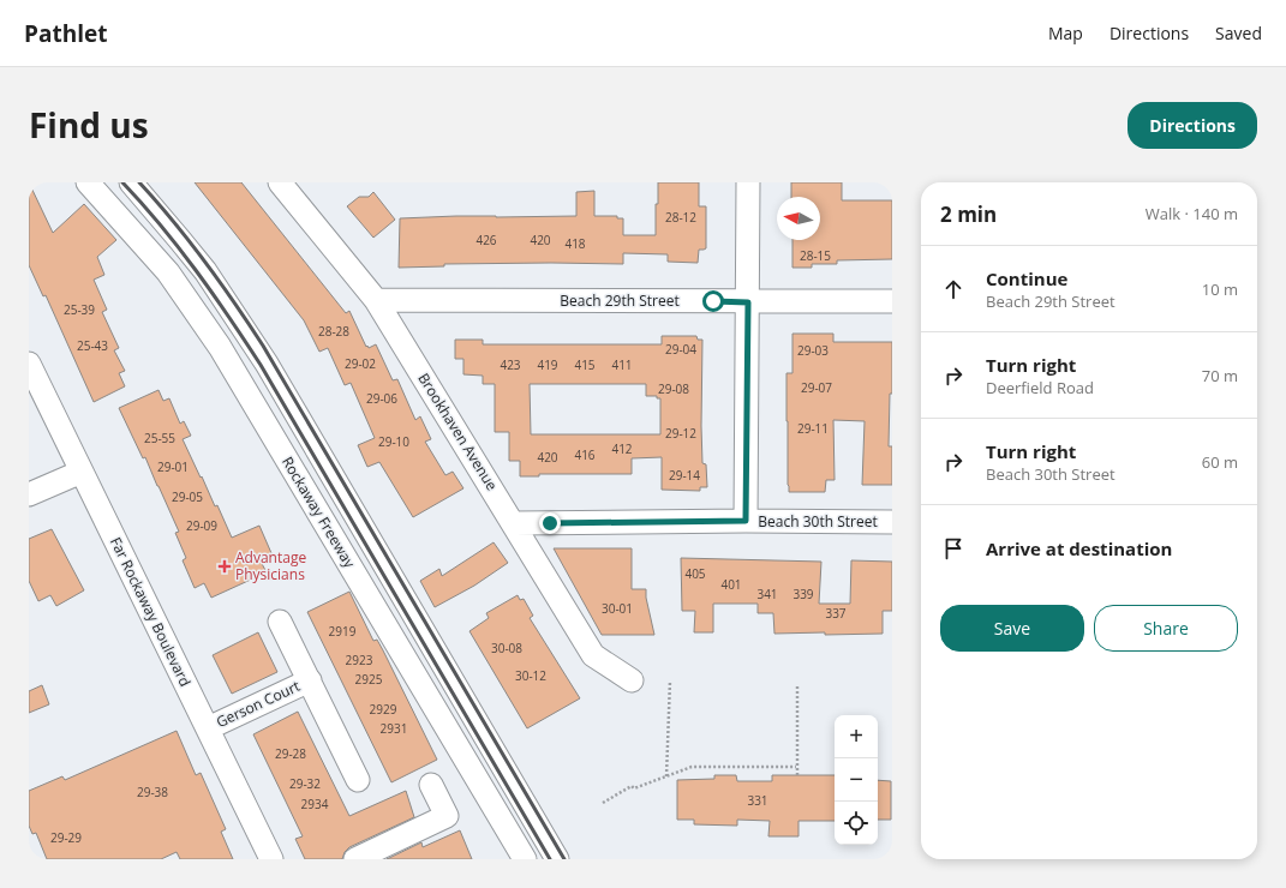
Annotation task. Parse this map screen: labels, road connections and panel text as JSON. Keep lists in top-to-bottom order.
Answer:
{
  "streets": {
    "street": [
      "Beach 29th Street",
      "Brookhaven Avenue",
      "Rockaway Freeway",
      "Beach 30th Street",
      "Far Rockaway Boulevard",
      "Gerson Court"
    ]
  },
  "crossings": [
    ["Beach 29th Street", "Brookhaven Avenue"],
    ["Brookhaven Avenue", "Beach 30th Street"],
    ["Far Rockaway Boulevard", "Gerson Court"]
  ],
  "places": {
    "health": ["Advantage Physicians"]
  },
  "house_numbers": [
    "28-12",
    "426",
    "420",
    "418",
    "28-15",
    "25-39",
    "28-28",
    "25-43",
    "29-04",
    "29-03",
    "29-02",
    "423",
    "419",
    "415",
    "411",
    "29-07",
    "29-08",
    "29-06",
    "29-11",
    "29-12",
    "25-55",
    "29-10",
    "412",
    "416",
    "420",
    "29-01",
    "29-14",
    "29-05",
    "29-09",
    "405",
    "401",
    "341",
    "339",
    "30-01",
    "337",
    "2919",
    "30-08",
    "2923",
    "30-12",
    "2925",
    "2929",
    "2931",
    "29-28",
    "29-32",
    "29-38",
    "331",
    "2934",
    "29-29"
  ],
  "north": "left",
  "page": {
    "header": "Pathlet",
    "nav": ["Map", "Directions", "Saved"],
    "title": "Find us",
    "buttons": [
      "Directions",
      ["Save", "Share"]
    ],
    "heading": ["2 min", "Walk · 140 m"],
    "list": [
      ["Continue", "Beach 29th Street", "10 m"],
      ["Turn right", "Deerfield Road", "70 m"],
      ["Turn right", "Beach 30th Street", "60 m"],
      "Arrive at destination"
    ],
    "map_buttons": ["+", "−"]
  }
}
